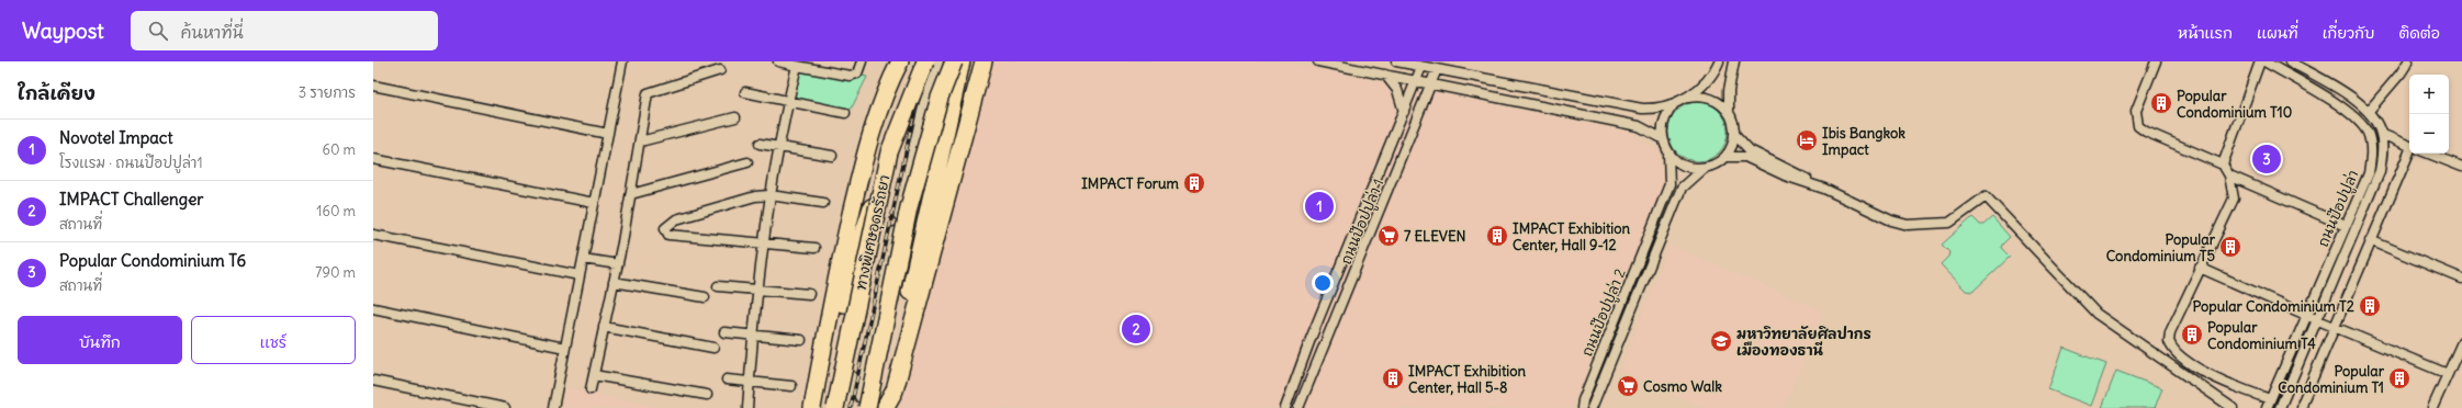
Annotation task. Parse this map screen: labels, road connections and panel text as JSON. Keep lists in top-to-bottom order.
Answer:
{
  "streets": {
    "highway": ["ทางพิเศษอุดรรัถยา"],
    "street": ["ถนนป๊อปปูล่า", "ถนนป๊อปปูล่า 1", "ถนนป๊อปปูล่า 2"]
  },
  "places": {
    "building": [
      "Popular Condominium T10",
      "IMPACT Forum",
      "IMPACT Exhibition Center, Hall 9-12",
      "Popular Condominium T5",
      "Popular Condominium T2",
      "Popular Condominium T4",
      "IMPACT Exhibition Center, Hall 5-8",
      "Popular Condominium T1"
    ],
    "hotel": ["Ibis Bangkok Impact"],
    "supermarket": ["7 ELEVEN", "Cosmo Walk"],
    "school or university": ["มหาวิทยาลัยศิลปากร เมืองทองธานี"]
  },
  "page": {
    "header": "Waypost",
    "search": "ค้นหาที่นี่",
    "nav": [
      "หน้าแรก",
      "แผนที่",
      "เกี่ยวกับ",
      "ติดต่อ"
    ],
    "heading": ["ใกล้เคียง", "3 รายการ"],
    "map_buttons": ["+", "−"],
    "list": [
      {
        "mark": "1",
        "name": "Novotel Impact",
        "note": "โรงแรม · ถนนป๊อปปูล่า1",
        "value": "60 m"
      },
      {
        "mark": "2",
        "name": "IMPACT Challenger",
        "note": "สถานที่",
        "value": "160 m"
      },
      {
        "mark": "3",
        "name": "Popular Condominium T6",
        "note": "สถานที่",
        "value": "790 m"
      }
    ],
    "pins": ["3", "1", "2"],
    "buttons": ["บันทึก", "แชร์"]
  }
}
